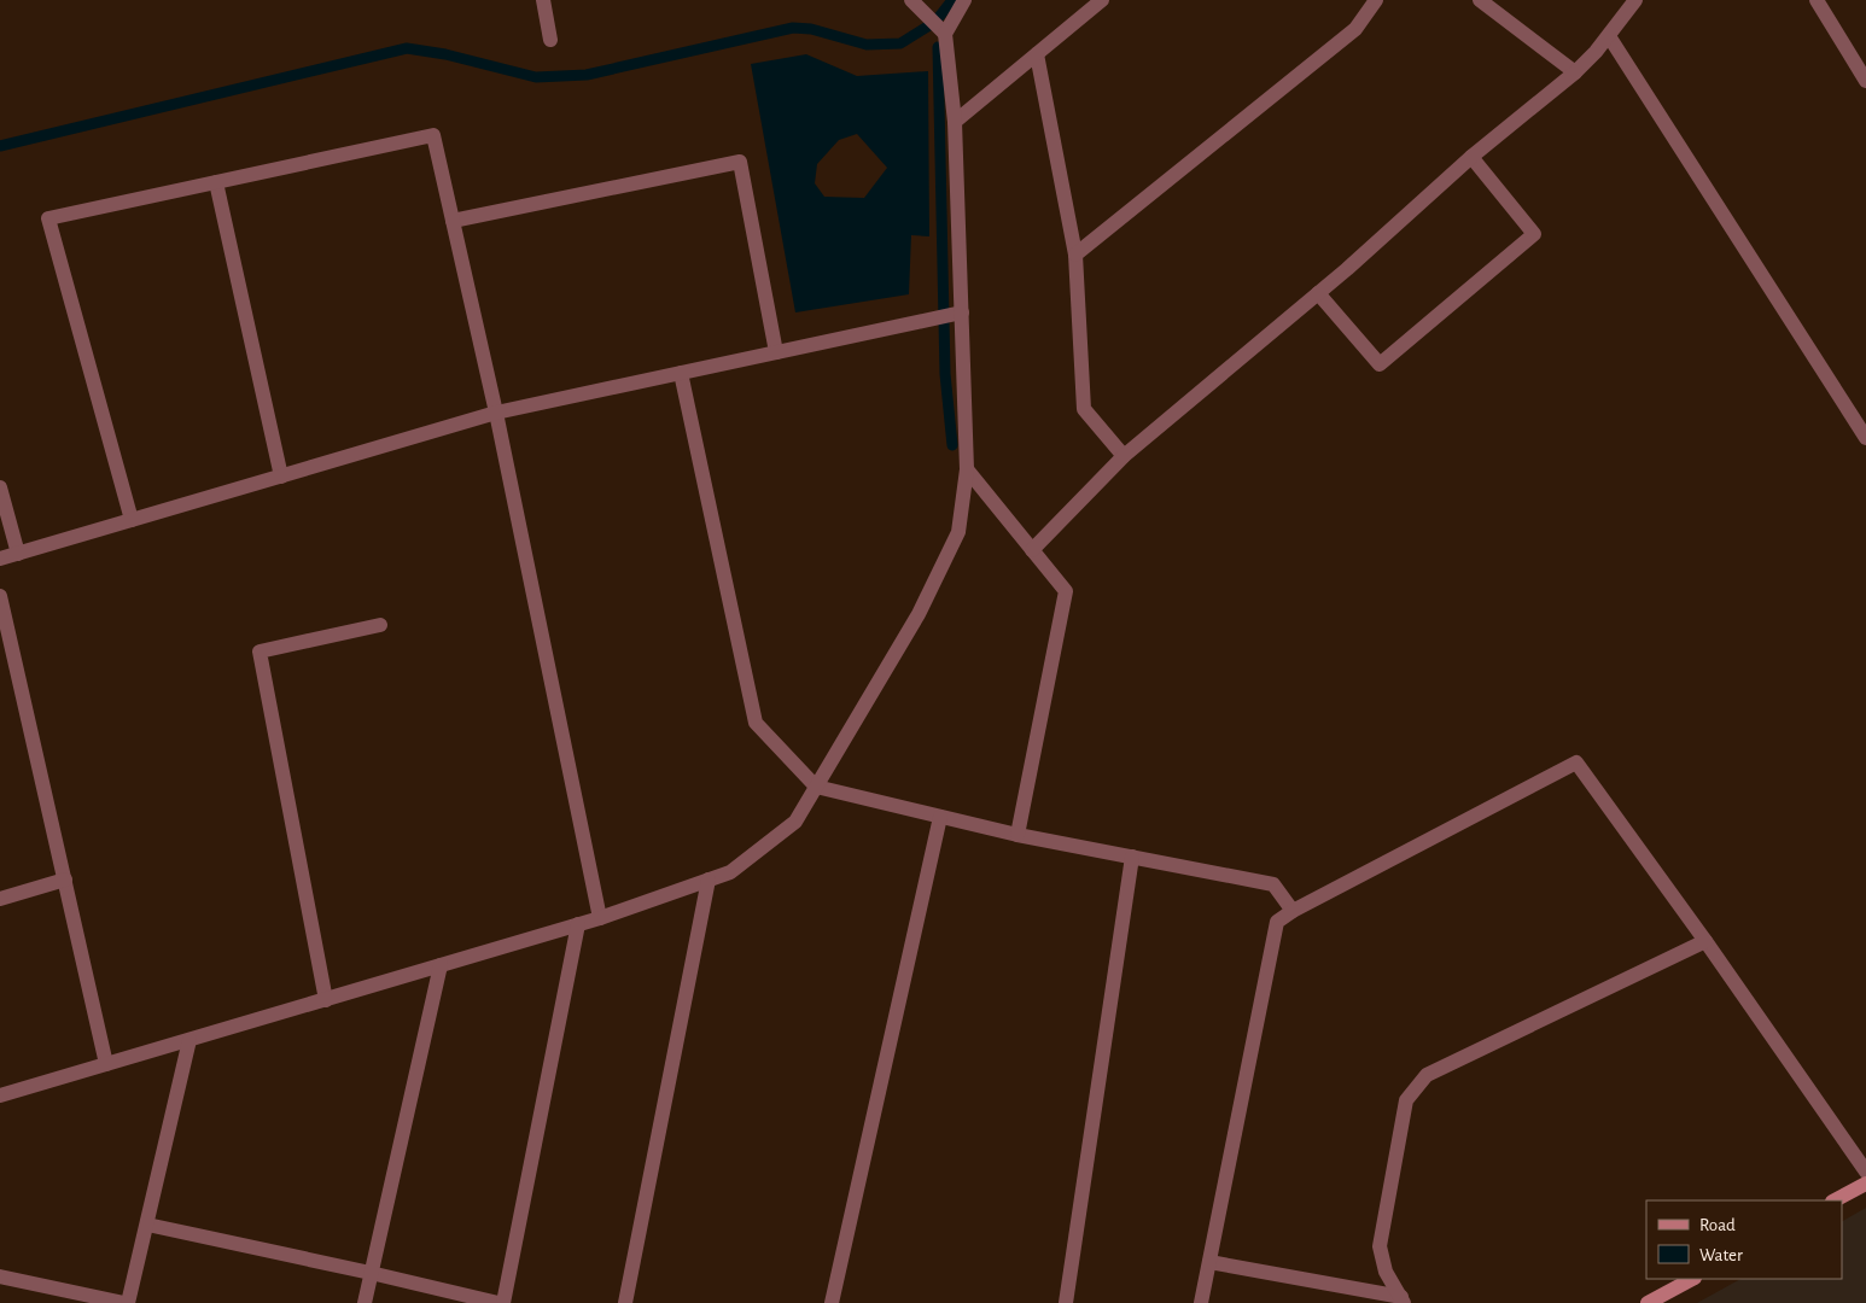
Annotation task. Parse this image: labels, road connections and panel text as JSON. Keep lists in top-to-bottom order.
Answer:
{
  "legend": ["Road", "Water"]
}
